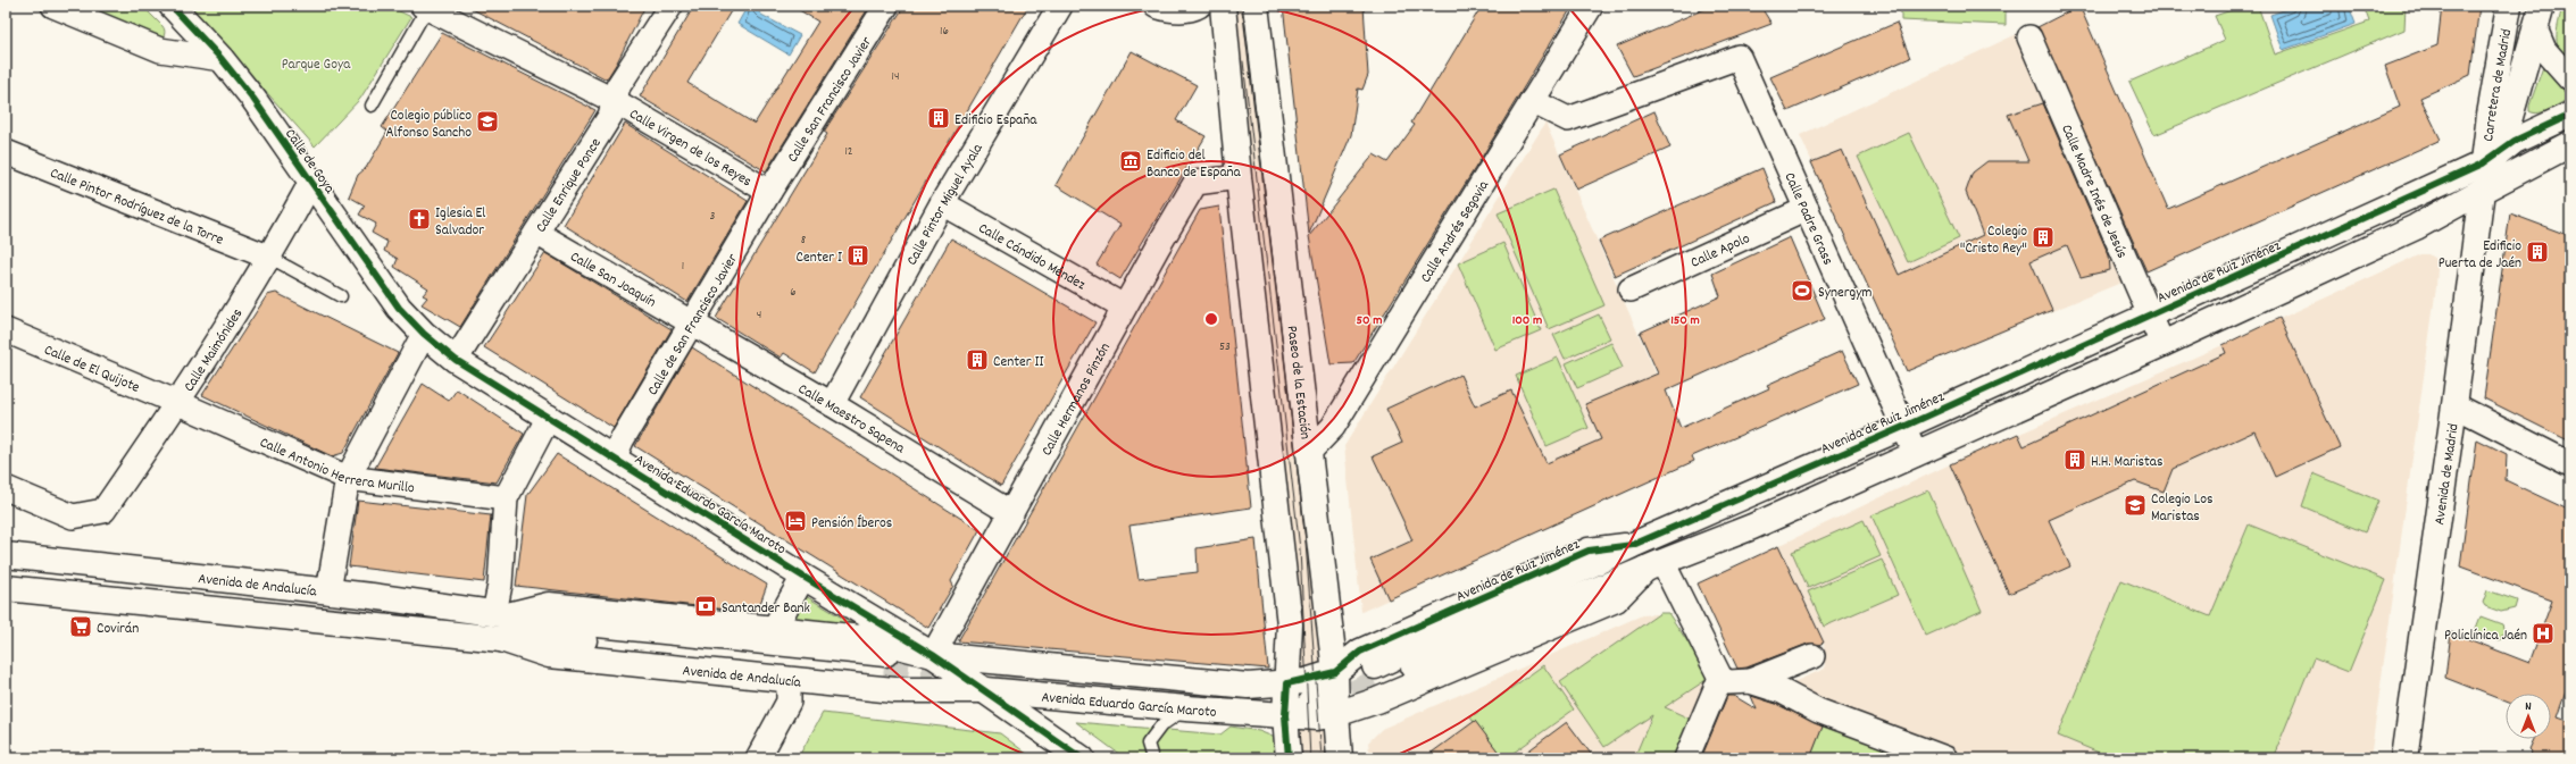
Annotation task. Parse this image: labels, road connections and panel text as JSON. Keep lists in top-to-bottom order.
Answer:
{
  "streets": {
    "main road": [
      "Carretera de Madrid",
      "Calle de Goya",
      "Avenida de Ruiz Jiménez",
      "Paseo de la Estación",
      "Avenida de Madrid",
      "Avenida Eduardo García Maroto",
      "Avenida de Andalucía"
    ],
    "street": [
      "Calle San Francisco Javier",
      "Calle Virgen de los Reyes",
      "Calle Enrique Ponce",
      "Calle Madre Inés de Jesús",
      "Calle Pintor Miguel Ayala",
      "Calle Pintor Rodríguez de la Torre",
      "Calle Padre Grass",
      "Calle Andrés Segovia",
      "Calle Apolo",
      "Calle Cándido Méndez",
      "Calle San Joaquín",
      "Calle de San Francisco Javier",
      "Calle Maimónides",
      "Calle de El Quijote",
      "Calle Hermanos Pinzón",
      "Calle Maestro Sapena",
      "Calle Antonio Herrera Murillo"
    ]
  },
  "crossings": [
    ["Carretera de Madrid", "Avenida de Ruiz Jiménez"],
    ["Carretera de Madrid", "Avenida de Madrid"],
    ["Calle San Francisco Javier", "Calle Virgen de los Reyes"],
    ["Calle San Francisco Javier", "Calle de San Francisco Javier"],
    ["Calle Virgen de los Reyes", "Calle Enrique Ponce"],
    ["Calle Virgen de los Reyes", "Calle de San Francisco Javier"],
    ["Calle de Goya", "Calle Maimónides"],
    ["Calle de Goya", "Avenida Eduardo García Maroto"],
    ["Calle Enrique Ponce", "Calle San Joaquín"],
    ["Calle Enrique Ponce", "Avenida Eduardo García Maroto"],
    ["Calle Madre Inés de Jesús", "Avenida de Ruiz Jiménez"],
    ["Calle Pintor Miguel Ayala", "Calle Cándido Méndez"],
    ["Calle Pintor Miguel Ayala", "Calle Maestro Sapena"],
    ["Calle Pintor Rodríguez de la Torre", "Calle Maimónides"],
    ["Calle Padre Grass", "Calle Andrés Segovia"],
    ["Calle Padre Grass", "Calle Apolo"],
    ["Calle Padre Grass", "Avenida de Ruiz Jiménez"],
    ["Calle Andrés Segovia", "Paseo de la Estación"],
    ["Calle Cándido Méndez", "Calle Hermanos Pinzón"],
    ["Avenida de Ruiz Jiménez", "Paseo de la Estación"],
    ["Avenida de Ruiz Jiménez", "Avenida de Madrid"],
    ["Avenida de Ruiz Jiménez", "Avenida Eduardo García Maroto"],
    ["Calle San Joaquín", "Calle de San Francisco Javier"],
    ["Calle San Joaquín", "Calle Maestro Sapena"],
    ["Calle de San Francisco Javier", "Calle Maestro Sapena"],
    ["Calle de San Francisco Javier", "Avenida Eduardo García Maroto"],
    ["Calle Maimónides", "Calle de El Quijote"],
    ["Calle Maimónides", "Calle Antonio Herrera Murillo"],
    ["Calle de El Quijote", "Calle Antonio Herrera Murillo"],
    ["Paseo de la Estación", "Avenida Eduardo García Maroto"],
    ["Calle Hermanos Pinzón", "Calle Maestro Sapena"],
    ["Calle Hermanos Pinzón", "Avenida Eduardo García Maroto"],
    ["Calle Hermanos Pinzón", "Avenida de Andalucía"],
    ["Avenida Eduardo García Maroto", "Avenida de Andalucía"]
  ],
  "parks": ["Parque Goya"],
  "places": {
    "building": [
      "Edificio España",
      "Colegio \"Cristo Rey\"",
      "Edificio Puerta de Jaén",
      "Center I",
      "Center II",
      "H.H. Maristas"
    ],
    "school or university": ["Colegio público Alfonso Sancho", "Colegio Los Maristas"],
    "museum": ["Edificio del Banco de España"],
    "church": ["Iglesia El Salvador"],
    "sports": ["Synergym"],
    "hotel": ["Pensión Íberos"],
    "bank": ["Santander Bank"],
    "supermarket": ["Covirán"],
    "hospital": ["Policlínica Jaén"]
  },
  "house_numbers": [
    "16",
    "14",
    "12",
    "3",
    "8",
    "1",
    "6",
    "4",
    "53"
  ],
  "north": "top",
  "rings": ["50 m", "100 m", "150 m"]
}
